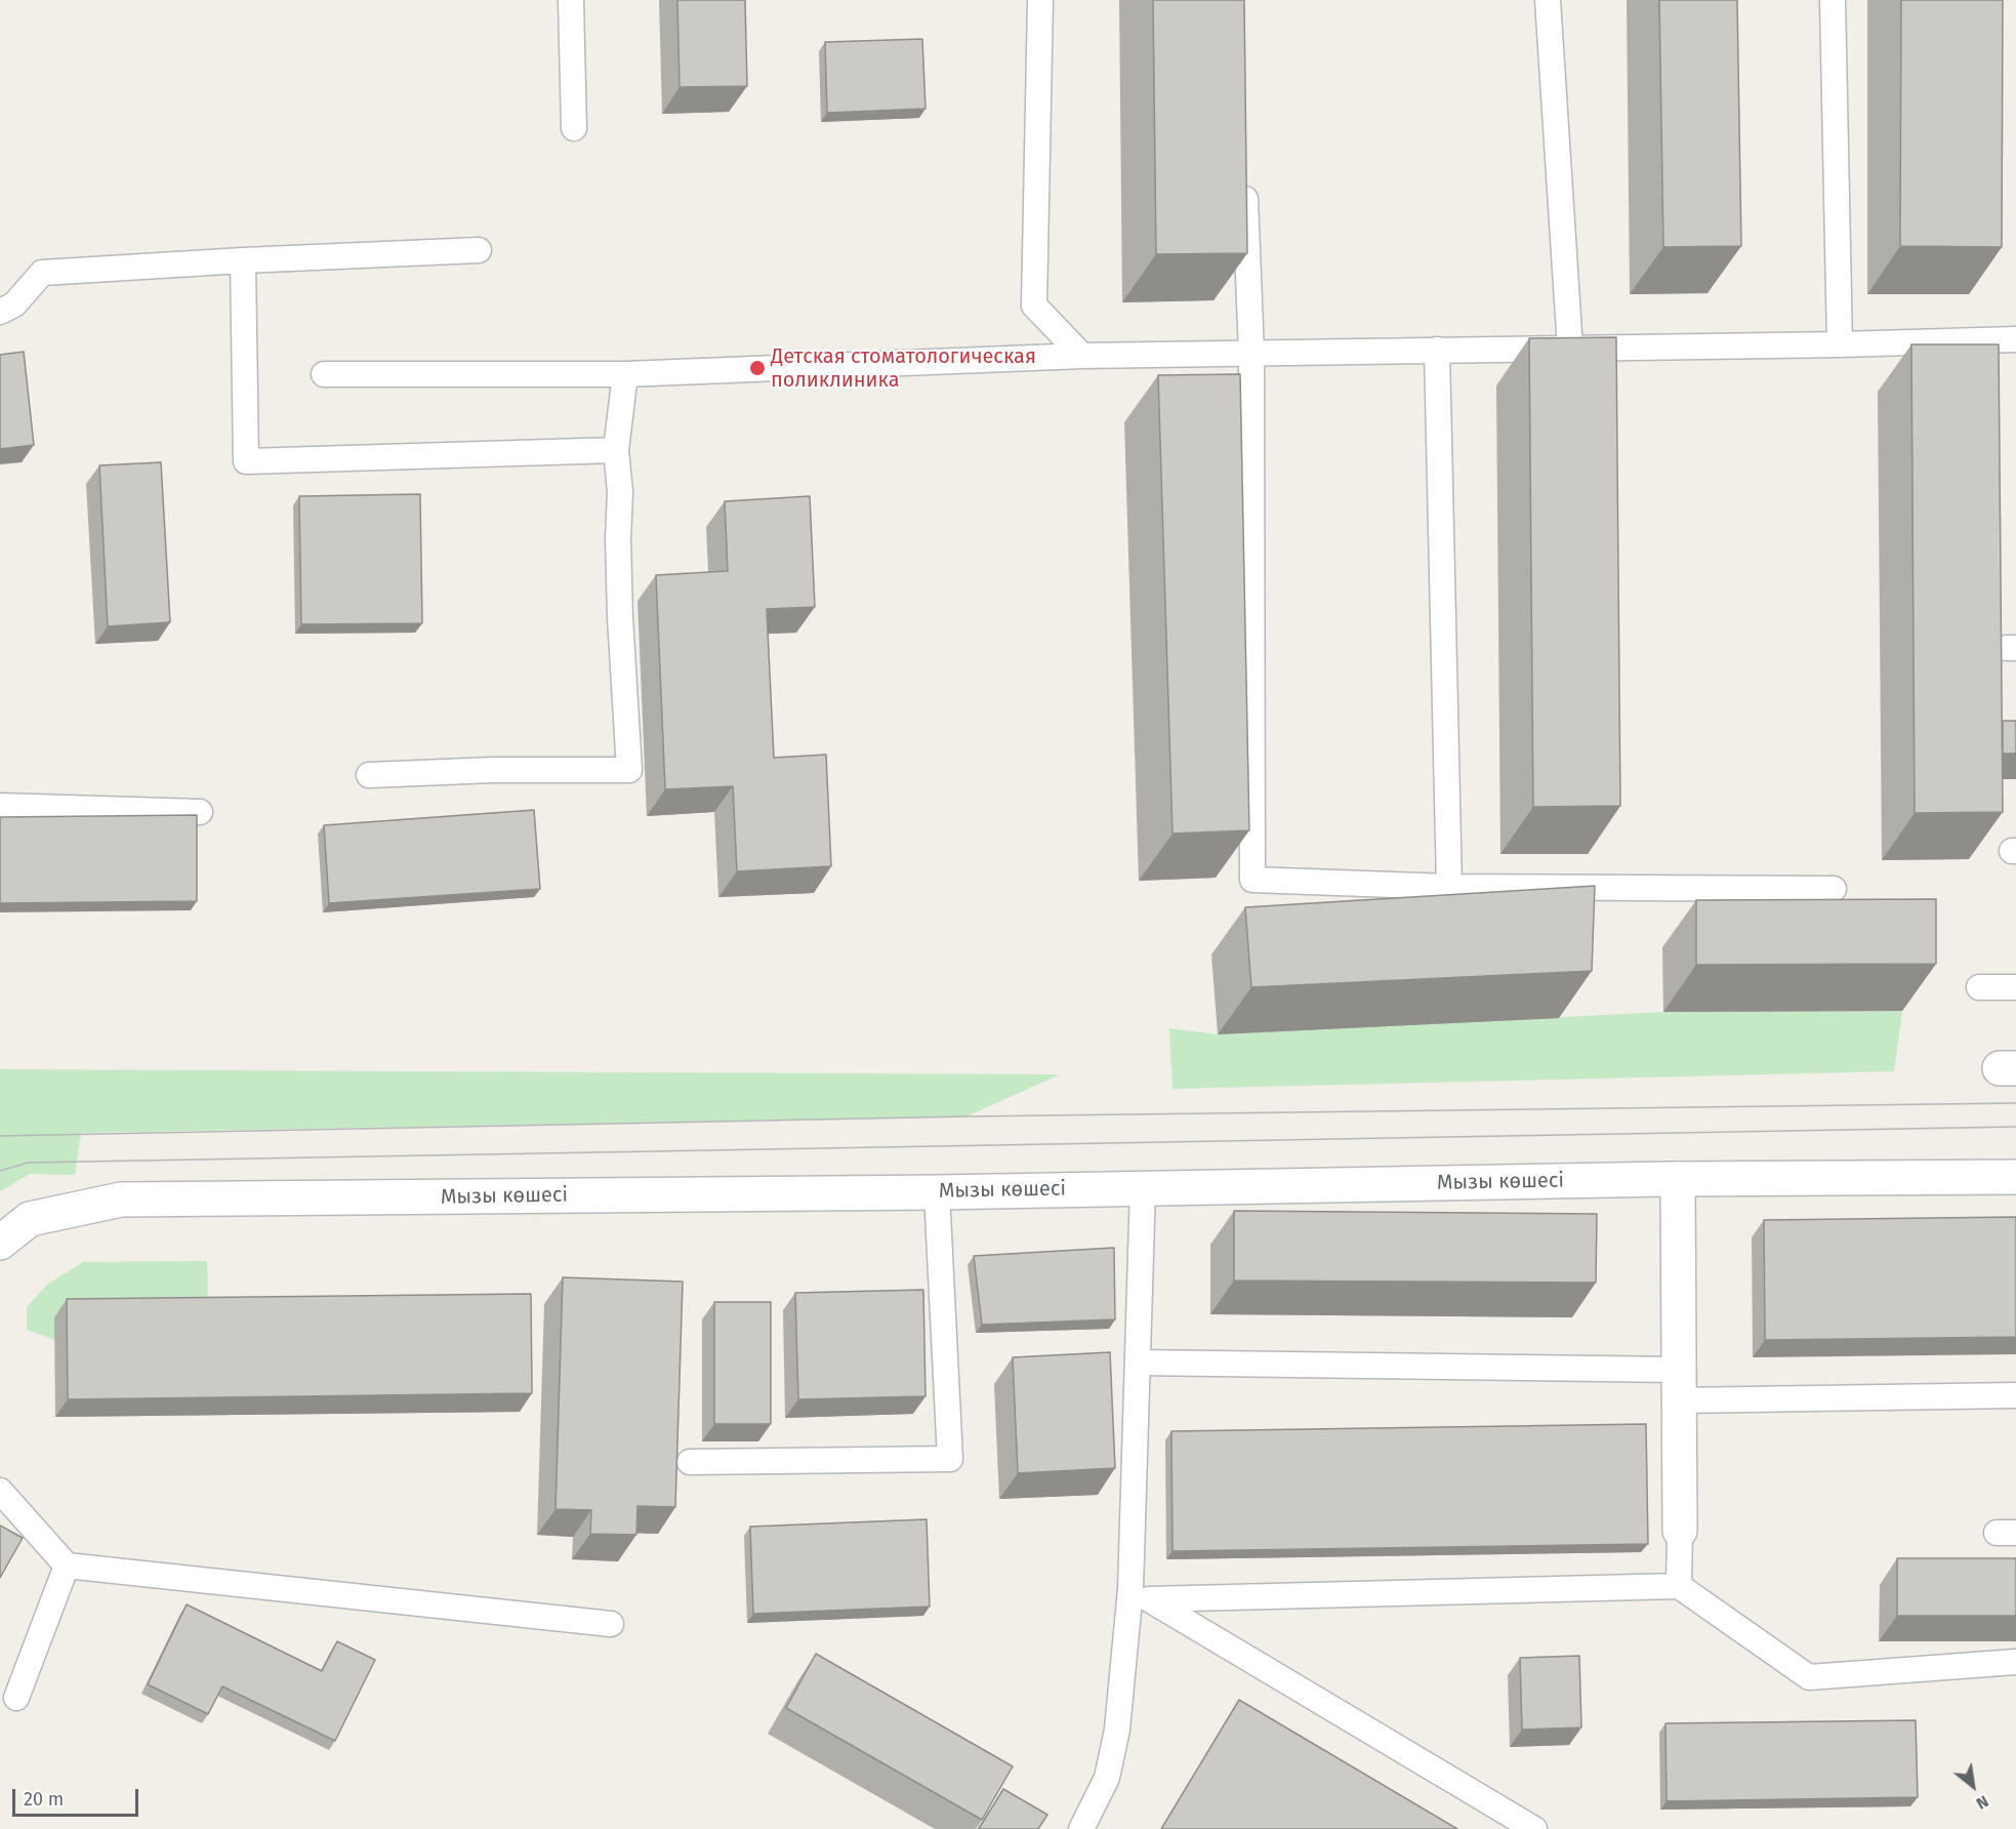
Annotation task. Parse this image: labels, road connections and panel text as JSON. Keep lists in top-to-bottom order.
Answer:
{
  "streets": {
    "main road": ["Мызы көшесі"]
  },
  "places": ["Детская стоматологическая поликлиника"],
  "scale_bar": "20 m",
  "north": "bottom right"
}
